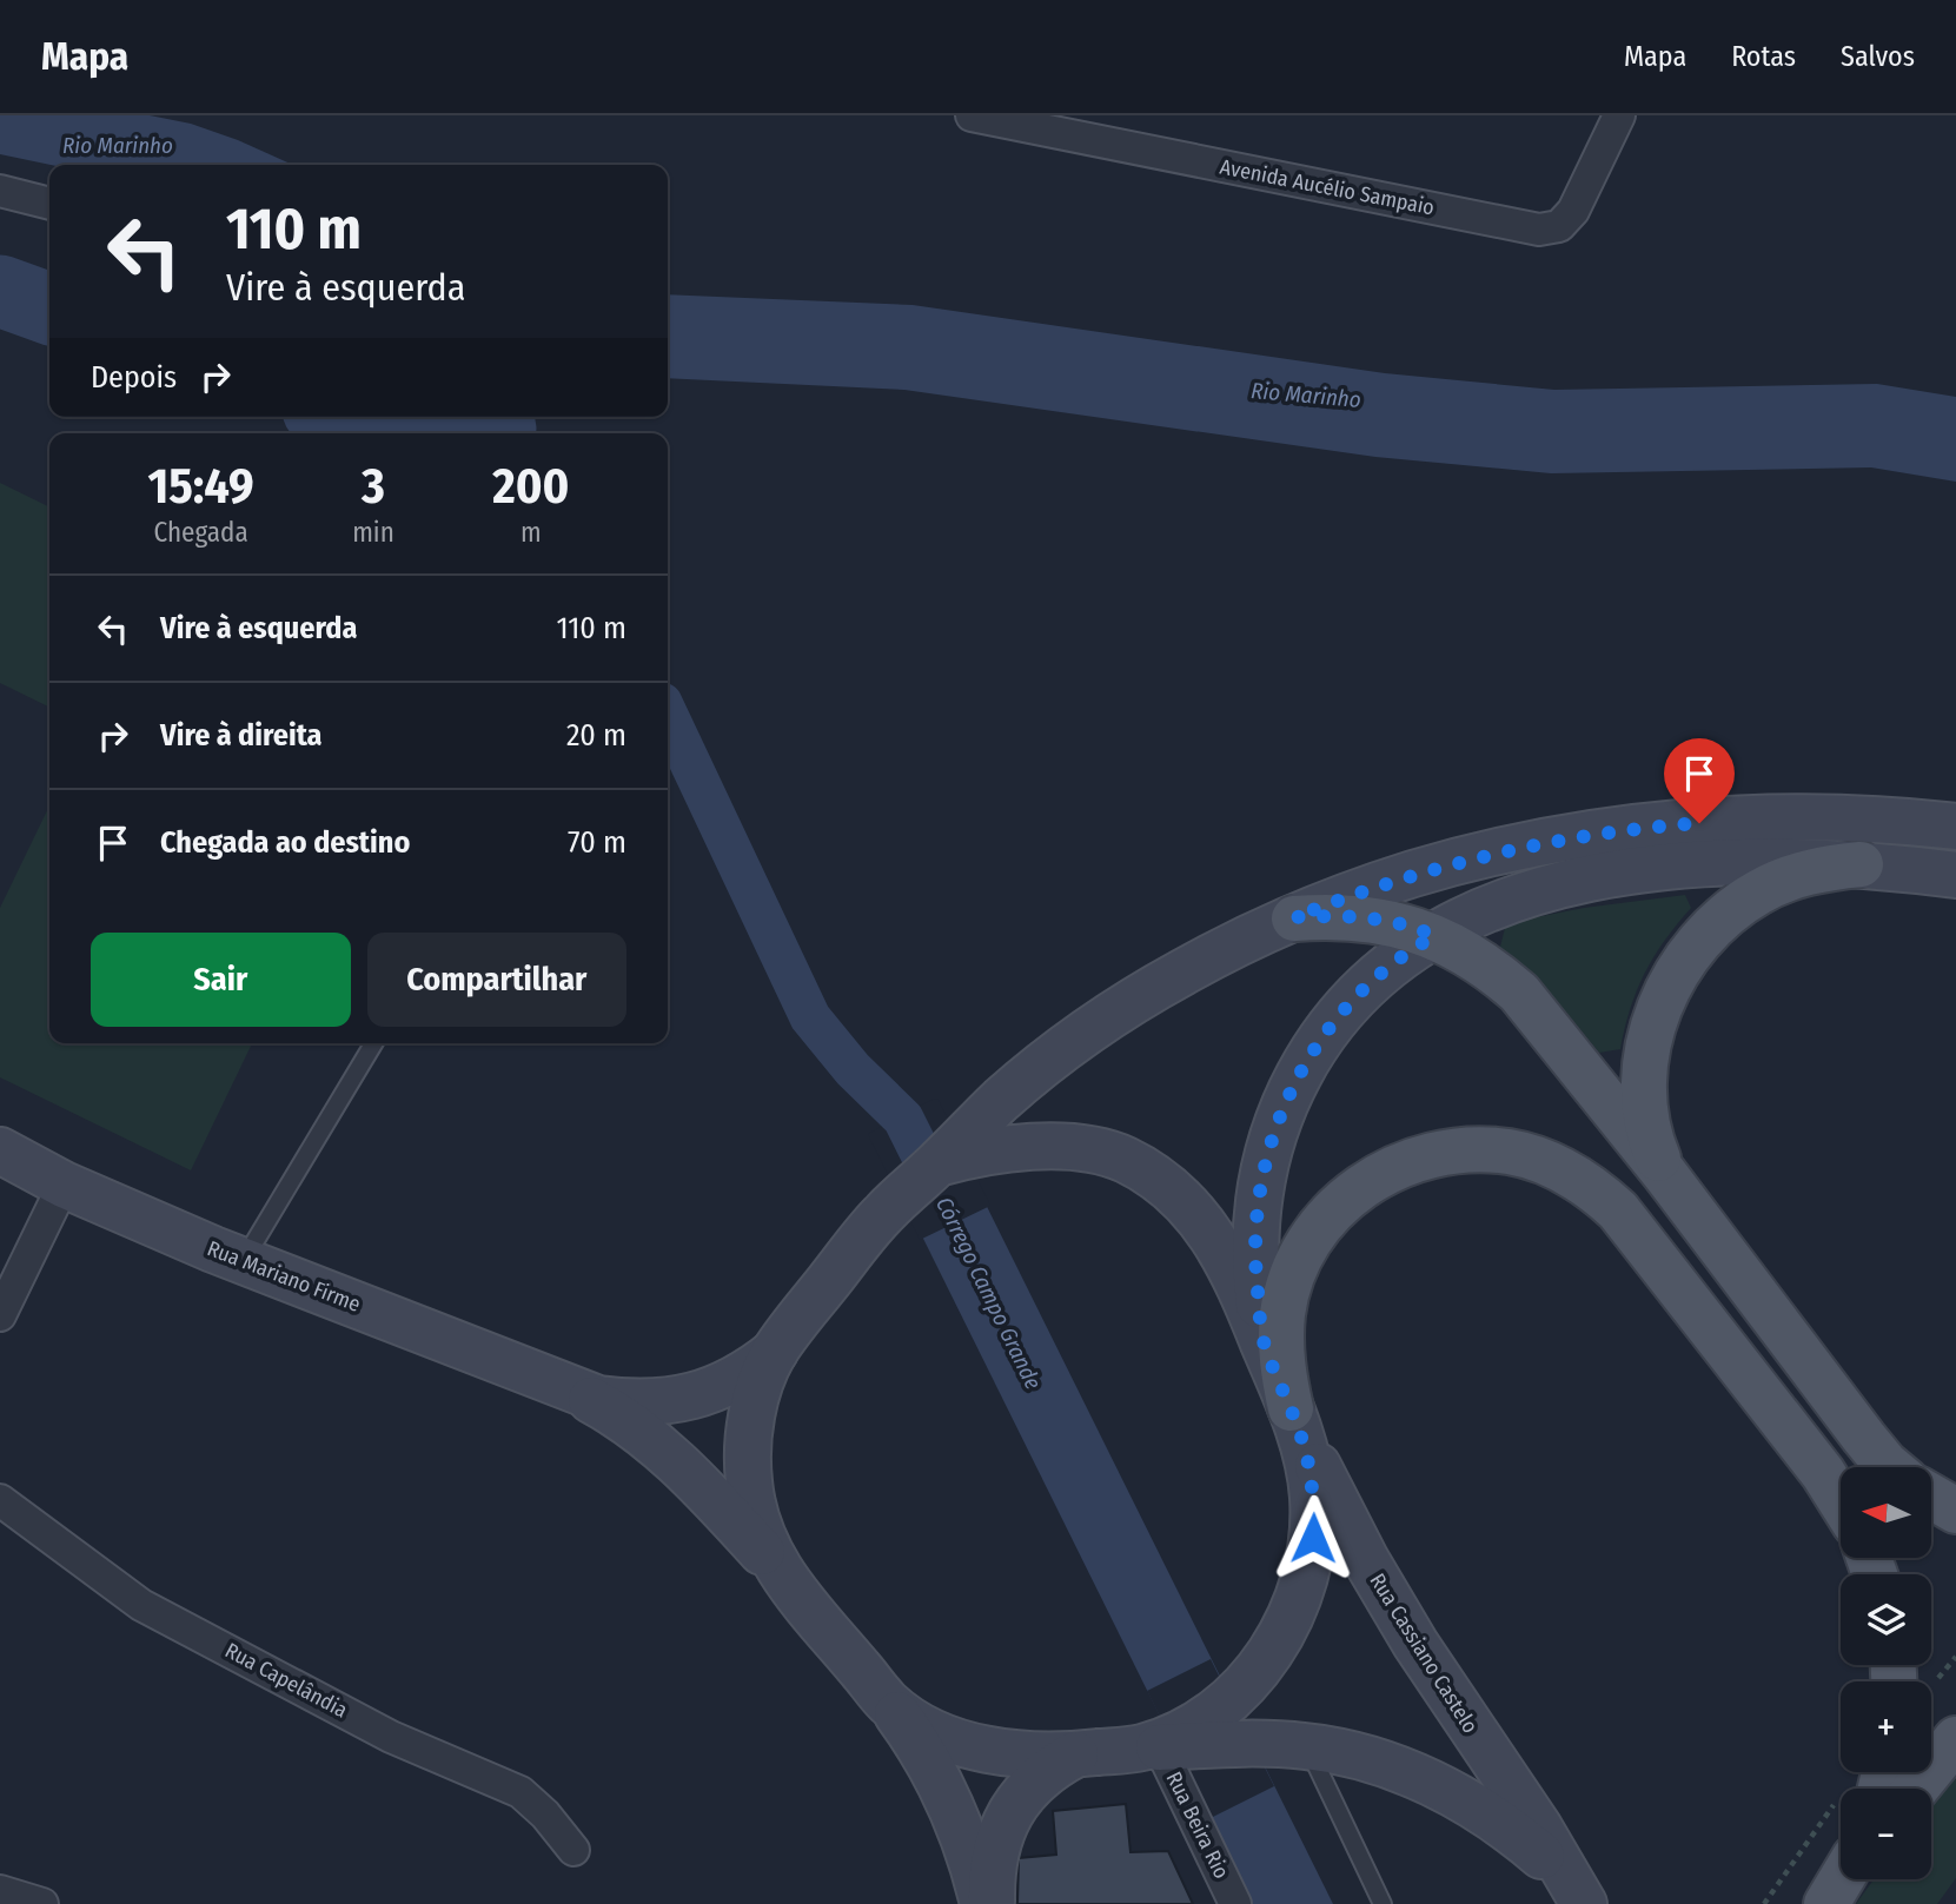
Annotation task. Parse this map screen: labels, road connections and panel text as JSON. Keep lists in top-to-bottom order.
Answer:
{
  "streets": {
    "main road": ["Rua Mariano Firme", "Rua Cassiano Castelo"],
    "street": ["Avenida Aucélio Sampaio", "Rua Capelândia", "Rua Beira Rio"]
  },
  "crossings": [
    ["Rua Cassiano Castelo", "Rua Beira Rio"]
  ],
  "water": ["Rio Marinho", "Córrego Campo Grande"],
  "north": "left",
  "page": {
    "header": "Mapa",
    "nav": ["Mapa", "Rotas", "Salvos"],
    "turn": ["110 m", "Vire à esquerda"],
    "then": "Depois",
    "eta": [
      "15:49",
      "Chegada",
      "3",
      "min",
      "200",
      "m"
    ],
    "list": [
      {
        "name": "Vire à esquerda",
        "value": "110 m"
      },
      {
        "name": "Vire à direita",
        "value": "20 m"
      },
      {
        "name": "Chegada ao destino",
        "value": "70 m"
      }
    ],
    "buttons": ["Sair", "Compartilhar"],
    "map_buttons": ["+", "−"]
  }
}
